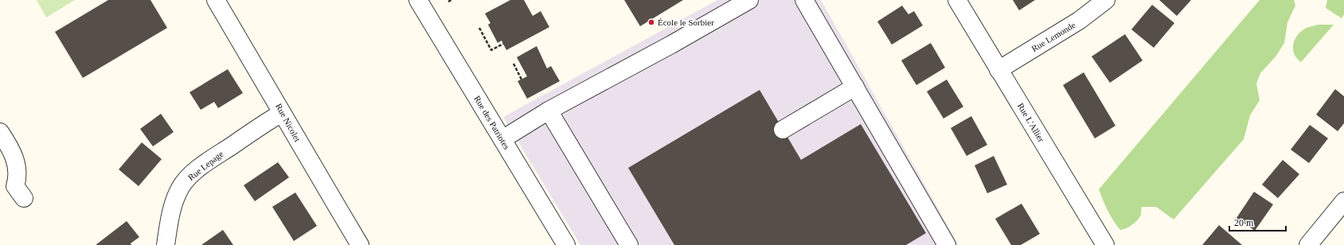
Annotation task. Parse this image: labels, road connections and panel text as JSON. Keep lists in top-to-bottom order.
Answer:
{
  "streets": {
    "street": [
      "Rue Lemonde",
      "Rue Nicolet",
      "Rue des Patriotes",
      "Rue L'Allier",
      "Rue Lepage"
    ]
  },
  "crossings": [
    ["Rue Lemonde", "Rue L'Allier"],
    ["Rue Nicolet", "Rue Lepage"]
  ],
  "places": ["École le Sorbier"],
  "scale_bar": "20 m"
}
